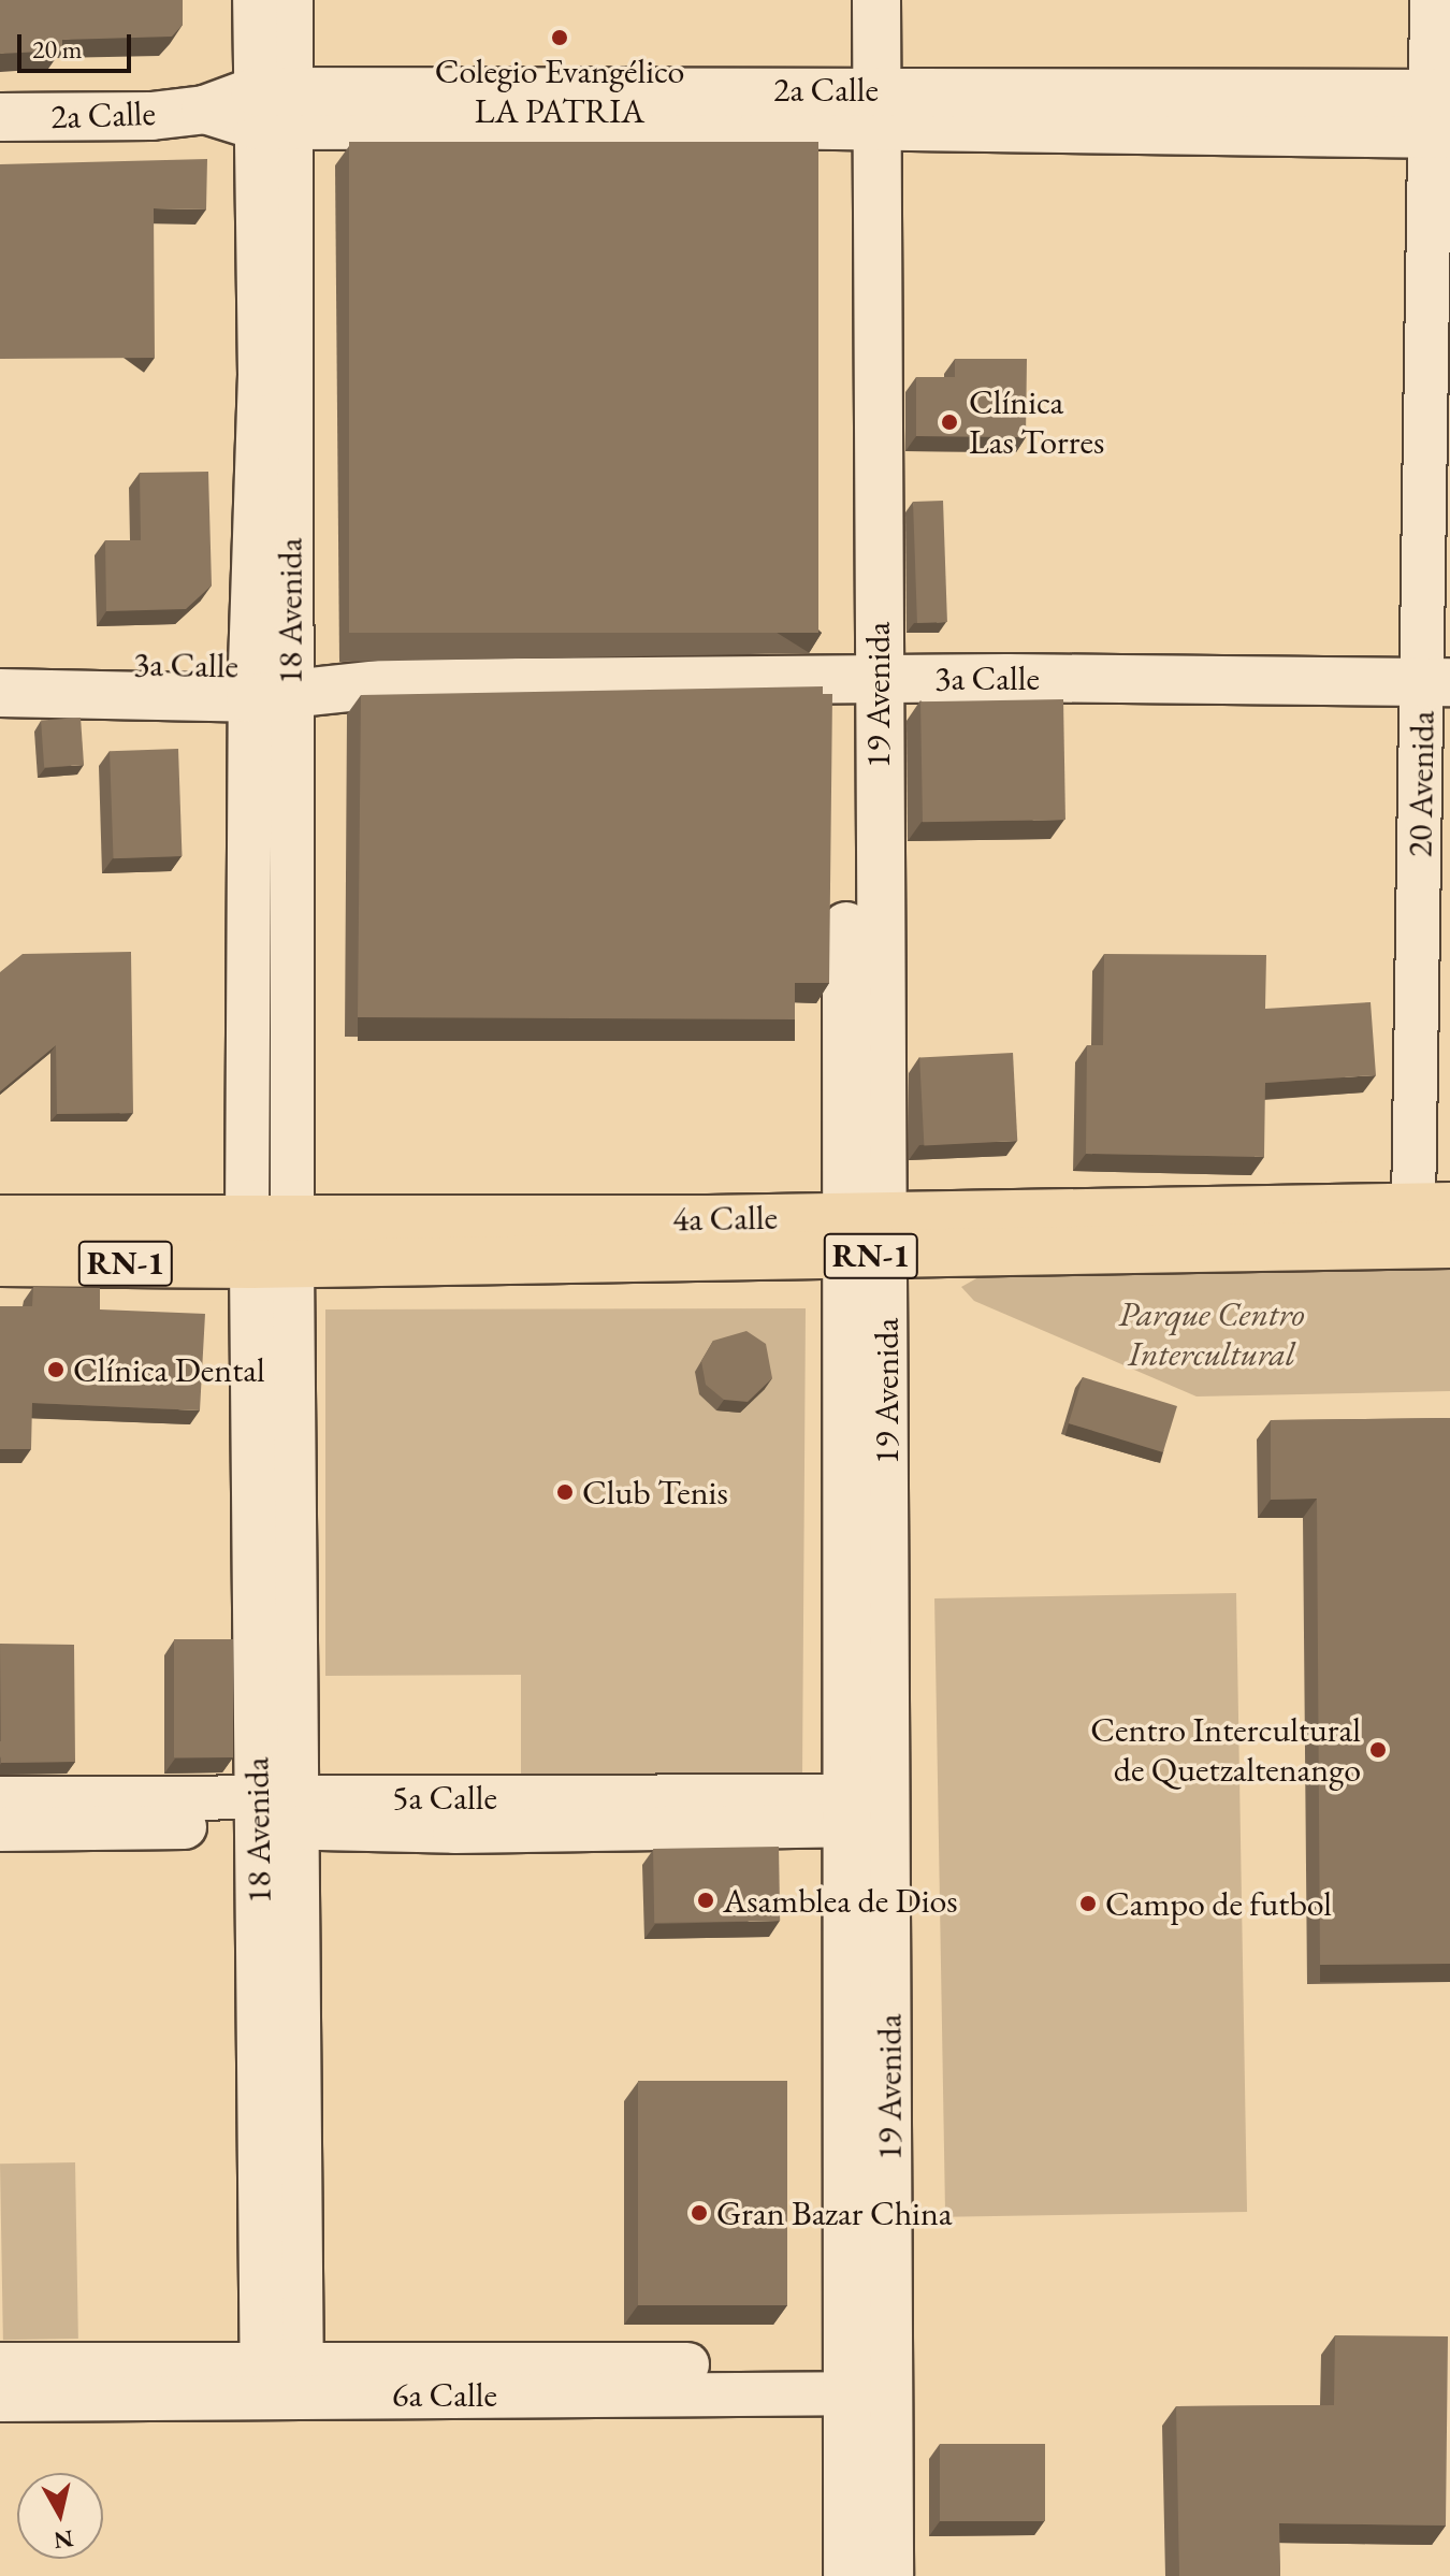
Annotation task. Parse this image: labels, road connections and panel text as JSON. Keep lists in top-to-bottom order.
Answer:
{
  "streets": {
    "main road": ["4a Calle", "RN-1"],
    "street": [
      "2a Calle",
      "18 Avenida",
      "3a Calle",
      "19 Avenida",
      "20 Avenida",
      "5a Calle",
      "6a Calle"
    ]
  },
  "crossings": [
    ["2a Calle", "18 Avenida"],
    ["2a Calle", "19 Avenida"],
    ["2a Calle", "20 Avenida"],
    ["18 Avenida", "3a Calle"],
    ["18 Avenida", "4a Calle"],
    ["18 Avenida", "5a Calle"],
    ["18 Avenida", "6a Calle"],
    ["3a Calle", "19 Avenida"],
    ["3a Calle", "20 Avenida"],
    ["19 Avenida", "4a Calle"],
    ["19 Avenida", "5a Calle"],
    ["19 Avenida", "6a Calle"],
    ["20 Avenida", "4a Calle"]
  ],
  "parks": ["Parque Centro Intercultural"],
  "places": [
    "Colegio Evangélico LA PATRIA",
    "Clínica Las Torres",
    "Clínica Dental",
    "Club Tenis",
    "Centro Intercultural de Quetzaltenango",
    "Asamblea de Dios",
    "Campo de futbol",
    "Gran Bazar China"
  ],
  "scale_bar": "20 m",
  "north": "bottom"
}
